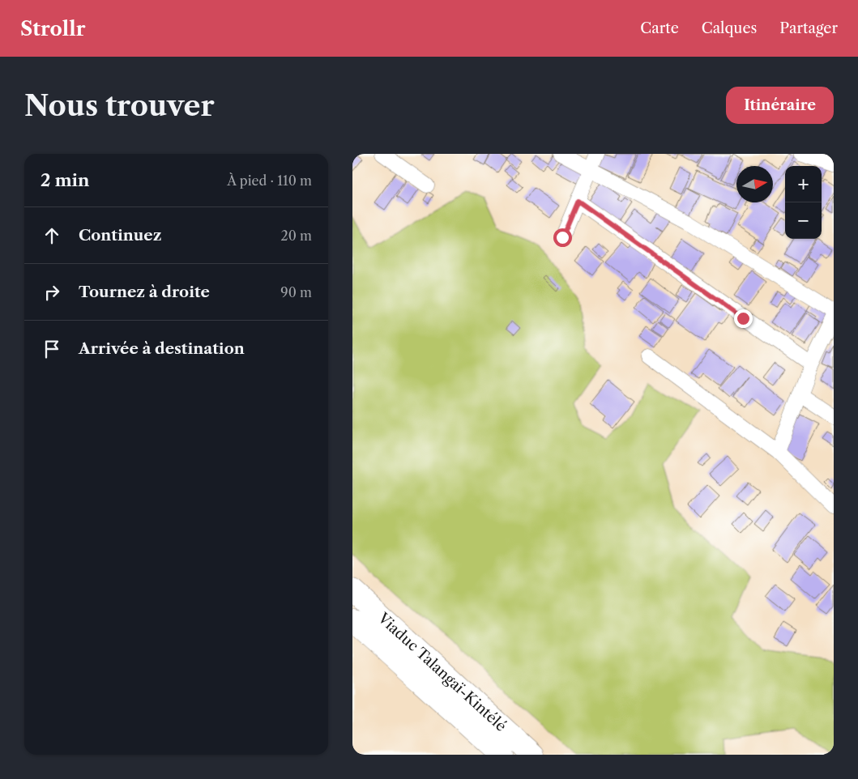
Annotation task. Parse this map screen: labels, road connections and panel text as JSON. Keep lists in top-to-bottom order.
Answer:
{
  "streets": {
    "highway": ["Viaduc Talangaï-Kintélé"]
  },
  "north": "right",
  "page": {
    "header": "Strollr",
    "nav": ["Carte", "Calques", "Partager"],
    "buttons": "Itinéraire",
    "title": "Nous trouver",
    "heading": ["2 min", "À pied · 110 m"],
    "map_buttons": ["+", "−"],
    "list": [
      ["Continuez", "20 m"],
      ["Tournez à droite", "90 m"],
      "Arrivée à destination"
    ]
  }
}
